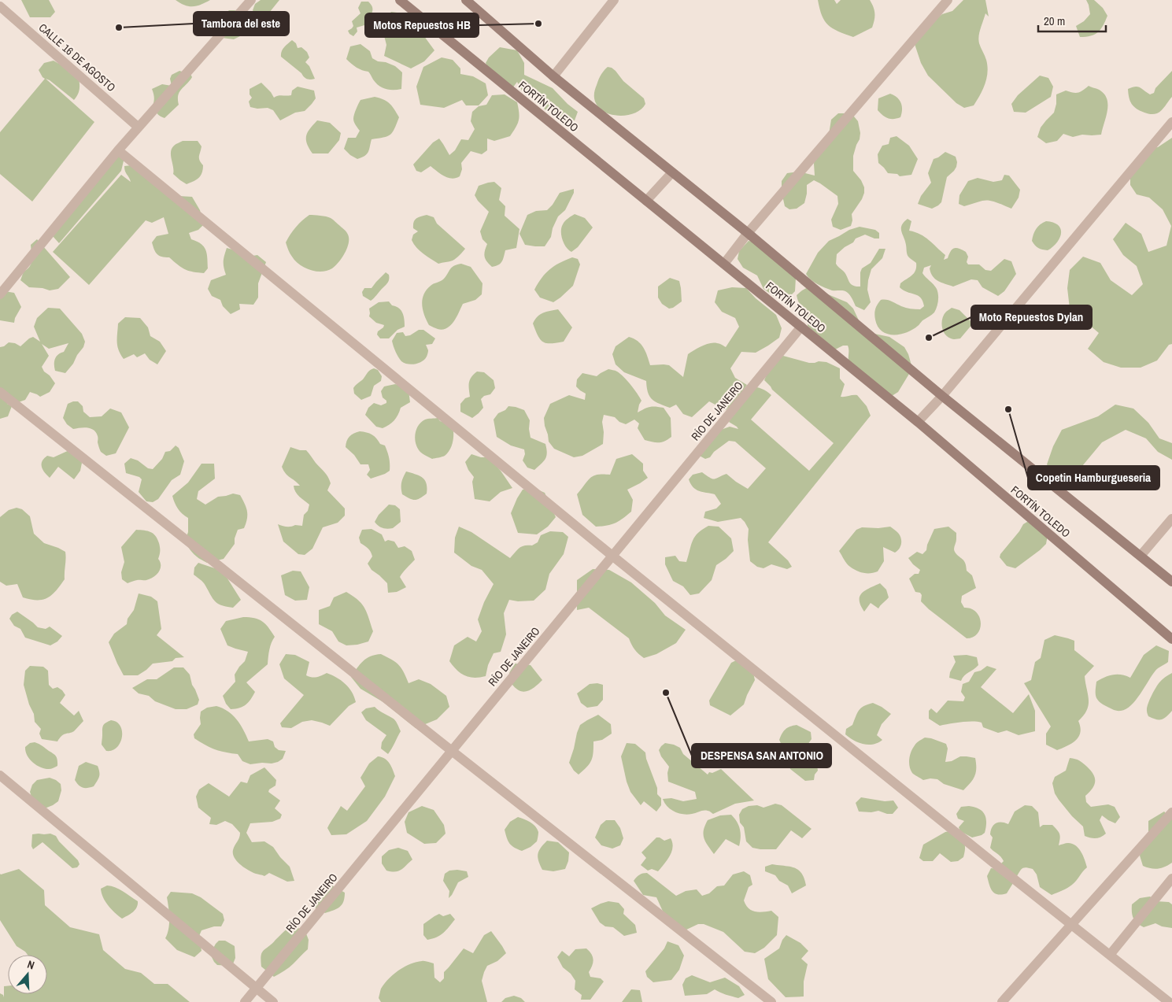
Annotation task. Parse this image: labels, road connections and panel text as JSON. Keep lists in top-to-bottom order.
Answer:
{
  "streets": {
    "street": ["CALLE 16 DE AGOSTO", "FORTÍN TOLEDO", "RÍO DE JANEIRO"]
  },
  "crossings": [
    ["FORTÍN TOLEDO", "RÍO DE JANEIRO"]
  ],
  "places": [
    "Motos Repuestos HB",
    "Tambora del este",
    "Moto Repuestos Dylan",
    "Copetin Hamburgueseria",
    "DESPENSA SAN ANTONIO"
  ],
  "scale_bar": "20 m",
  "north": "top"
}
